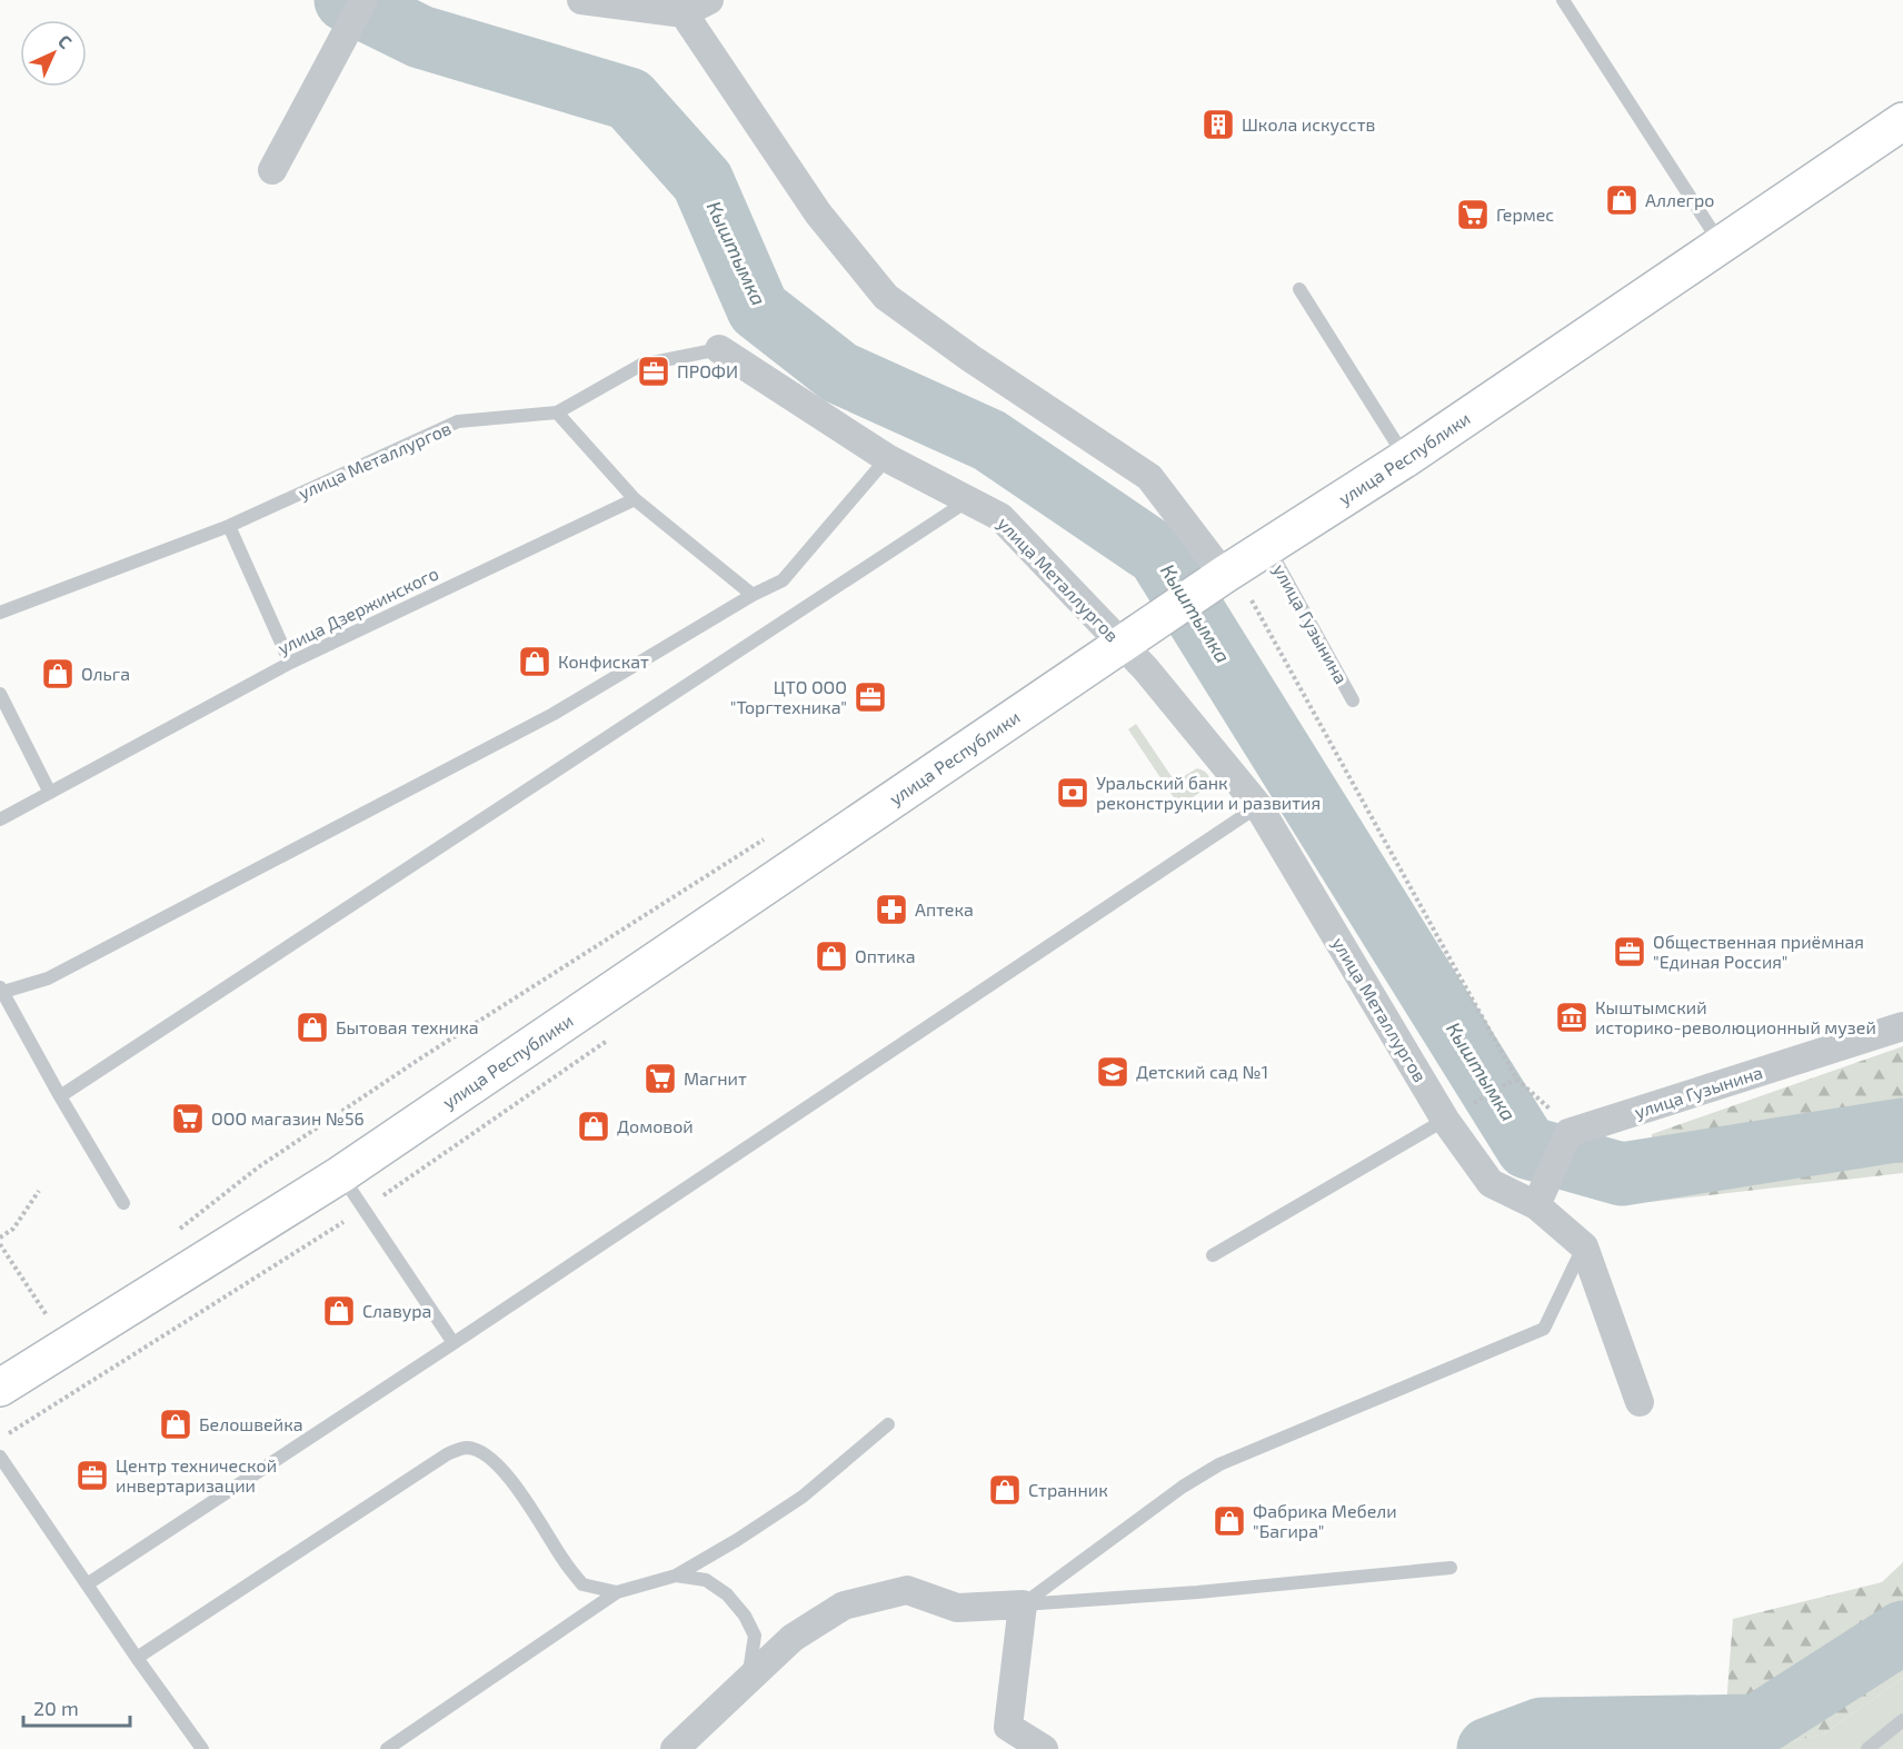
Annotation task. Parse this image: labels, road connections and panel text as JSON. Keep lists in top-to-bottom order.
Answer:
{
  "streets": {
    "main road": ["улица Республики"],
    "street": ["улица Металлургов", "улица Гузынина"],
    "lane": ["улица Дзержинского"]
  },
  "crossings": [
    ["улица Республики", "улица Металлургов"],
    ["улица Республики", "улица Гузынина"]
  ],
  "water": ["Кыштымка"],
  "places": {
    "building": ["Школа искусств"],
    "shop": [
      "Аллегро",
      "Конфискат",
      "Ольга",
      "Оптика",
      "Бытовая техника",
      "Домовой",
      "Славура",
      "Белошвейка",
      "Странник",
      "Фабрика Мебели \"Багира\""
    ],
    "supermarket": ["Гермес", "Магнит", "ООО магазин №56"],
    "office": [
      "ПРОФИ",
      "ЦТО ООО \"Торгтехника\"",
      "Общественная приёмная \"Единая Россия\"",
      "Центр технической инвертаризации"
    ],
    "bank": ["Уральский банк реконструкции и развития"],
    "pharmacy": ["Аптека"],
    "museum": ["Кыштымский историко-революционный музей"],
    "school or university": ["Детский сад №1"]
  },
  "scale_bar": "20 m",
  "north": "top right"
}
